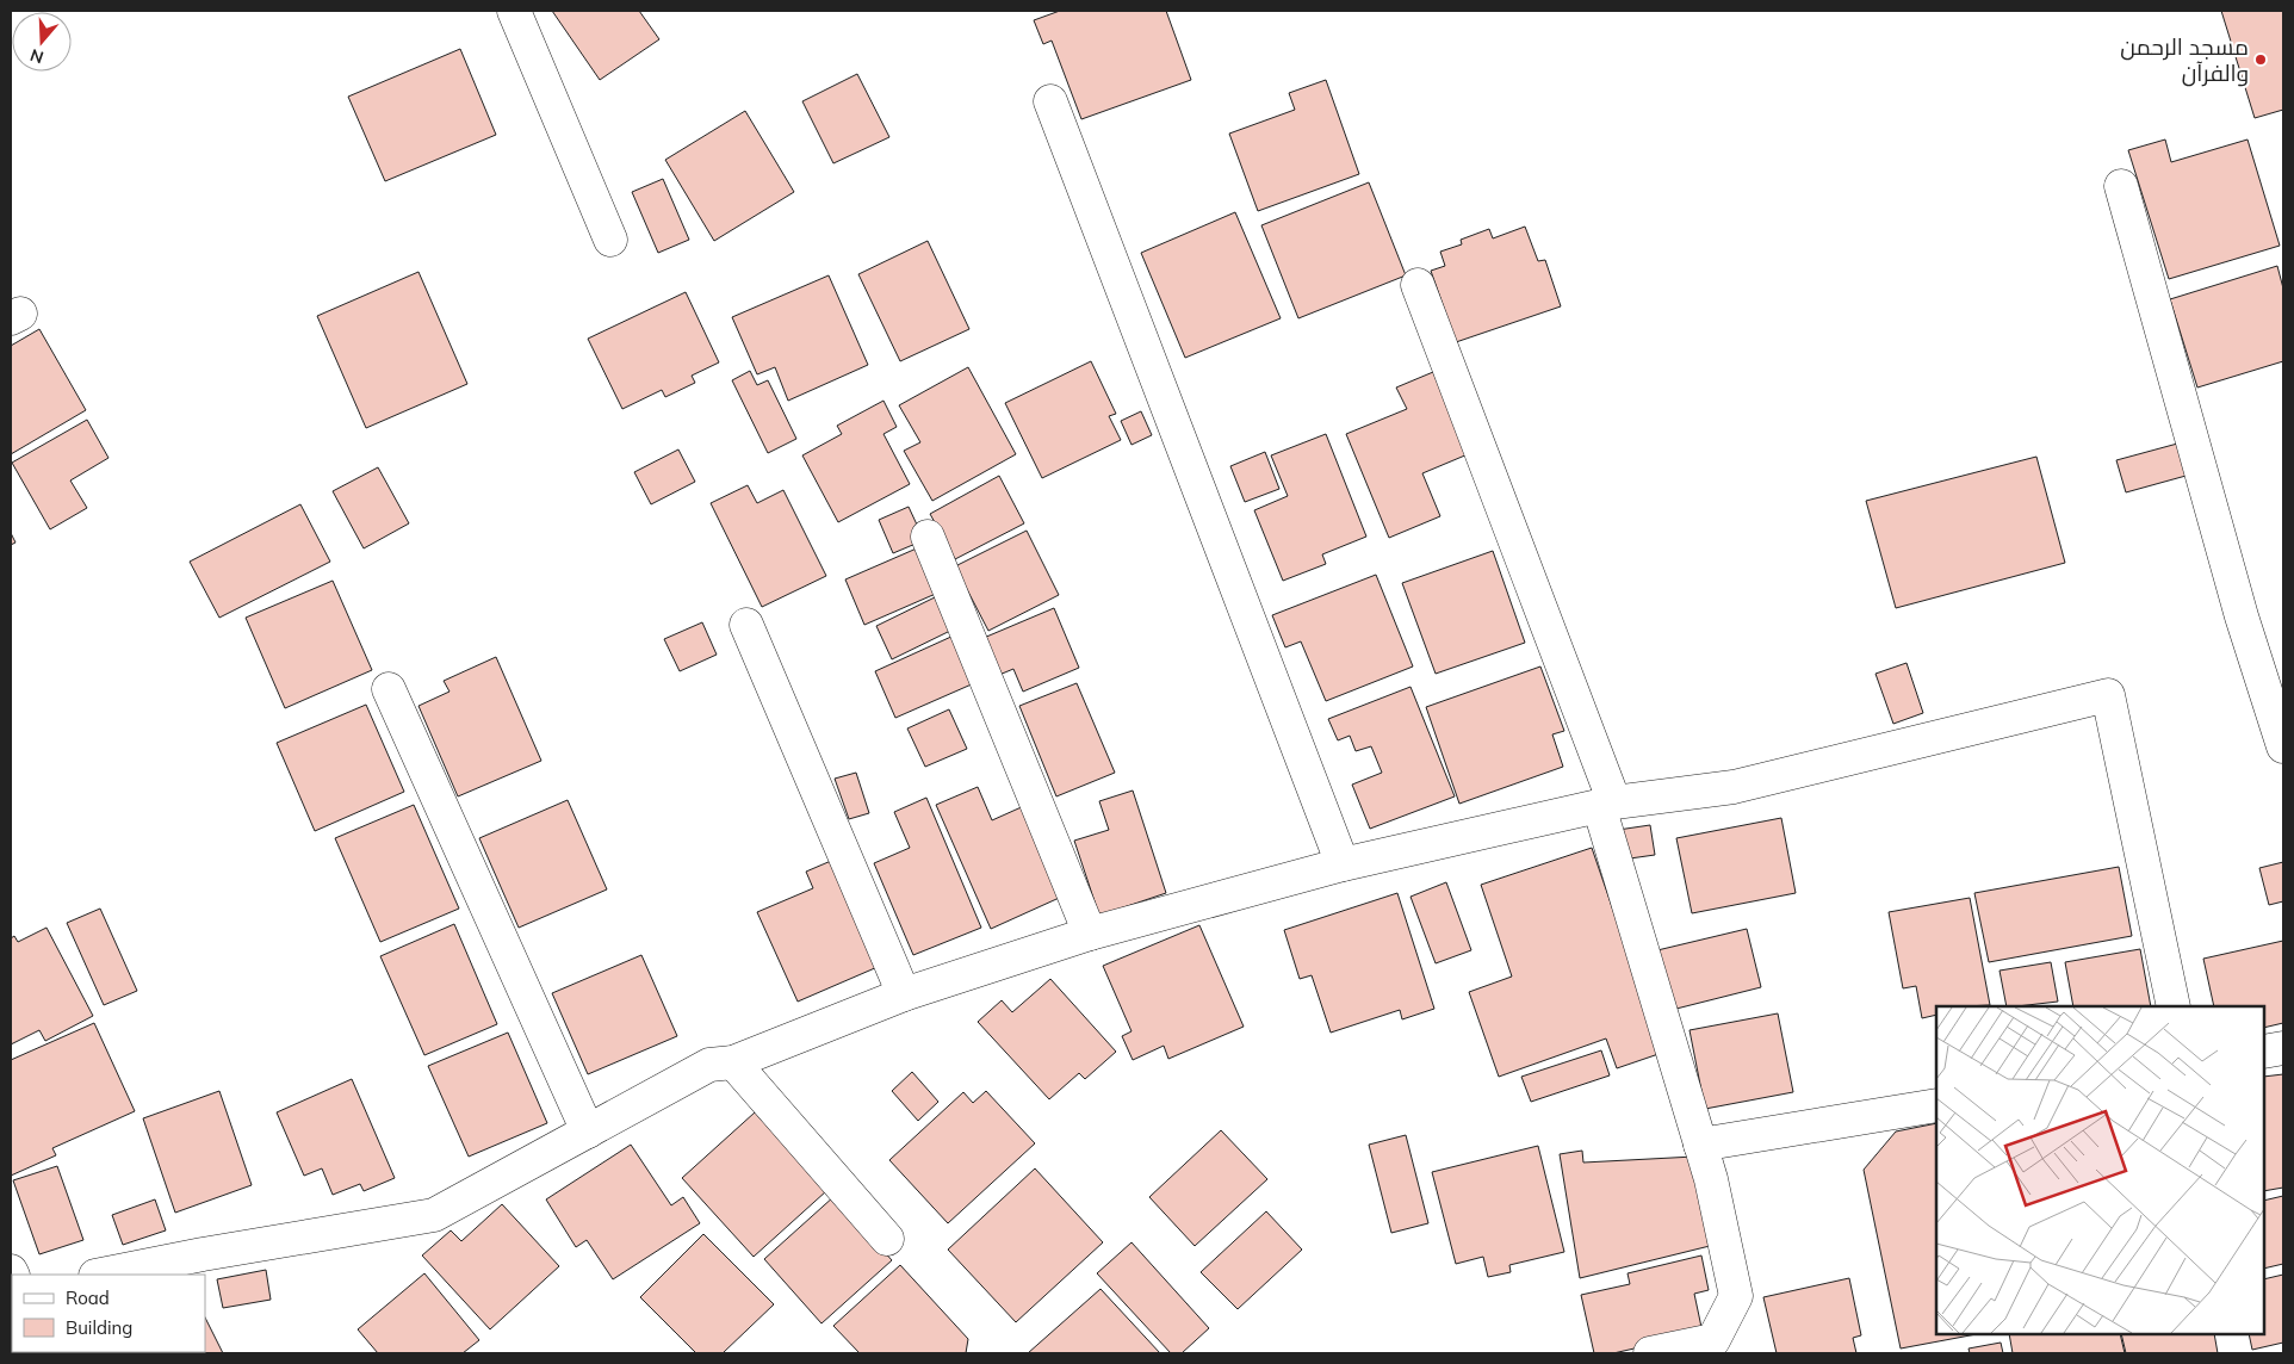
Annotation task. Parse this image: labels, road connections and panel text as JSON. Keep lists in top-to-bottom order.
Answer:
{
  "places": ["مسجد الرحمن والفرآن"],
  "legend": ["Road", "Building"],
  "north": "bottom"
}
